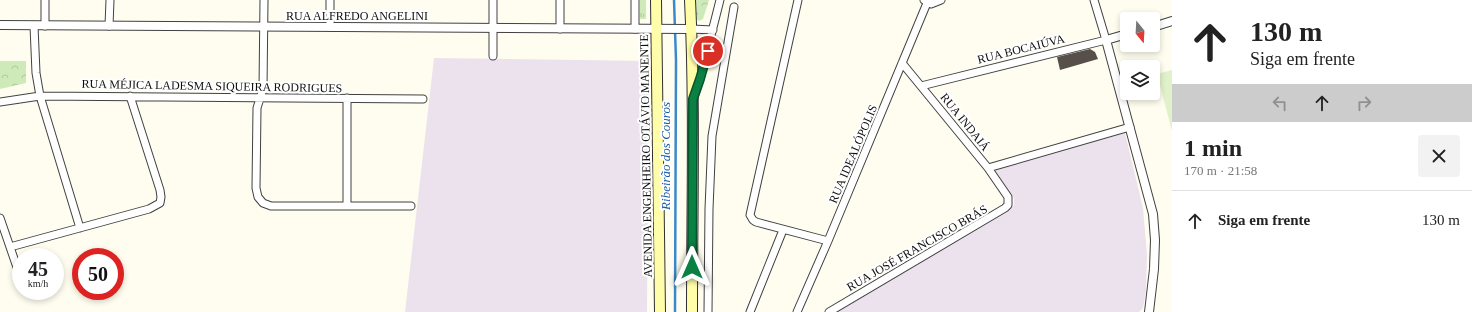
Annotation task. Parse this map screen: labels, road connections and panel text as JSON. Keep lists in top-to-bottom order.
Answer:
{
  "streets": {
    "main road": ["AVENIDA ENGENHEIRO OTÁVIO MANENTE"],
    "street": [
      "RUA ALFREDO ANGELINI",
      "RUA BOCAIÚVA",
      "RUA MÉJICA LADESMA SIQUEIRA RODRIGUES",
      "RUA INDAIÁ",
      "RUA IDEALÓPOLIS",
      "RUA JOSÉ FRANCISCO BRÁS"
    ]
  },
  "crossings": [
    ["RUA ALFREDO ANGELINI", "AVENIDA ENGENHEIRO OTÁVIO MANENTE"],
    ["RUA BOCAIÚVA", "RUA INDAIÁ"],
    ["RUA INDAIÁ", "RUA IDEALÓPOLIS"],
    ["RUA INDAIÁ", "RUA JOSÉ FRANCISCO BRÁS"]
  ],
  "water": ["Ribeirão dos Couros"],
  "north": "bottom",
  "page": {
    "turn": ["130 m", "Siga em frente"],
    "heading": ["1 min", "170 m · 21:58"],
    "list": [
      {
        "name": "Siga em frente",
        "value": "130 m"
      }
    ],
    "speed": "45 km/h",
    "limit": "50"
  }
}
